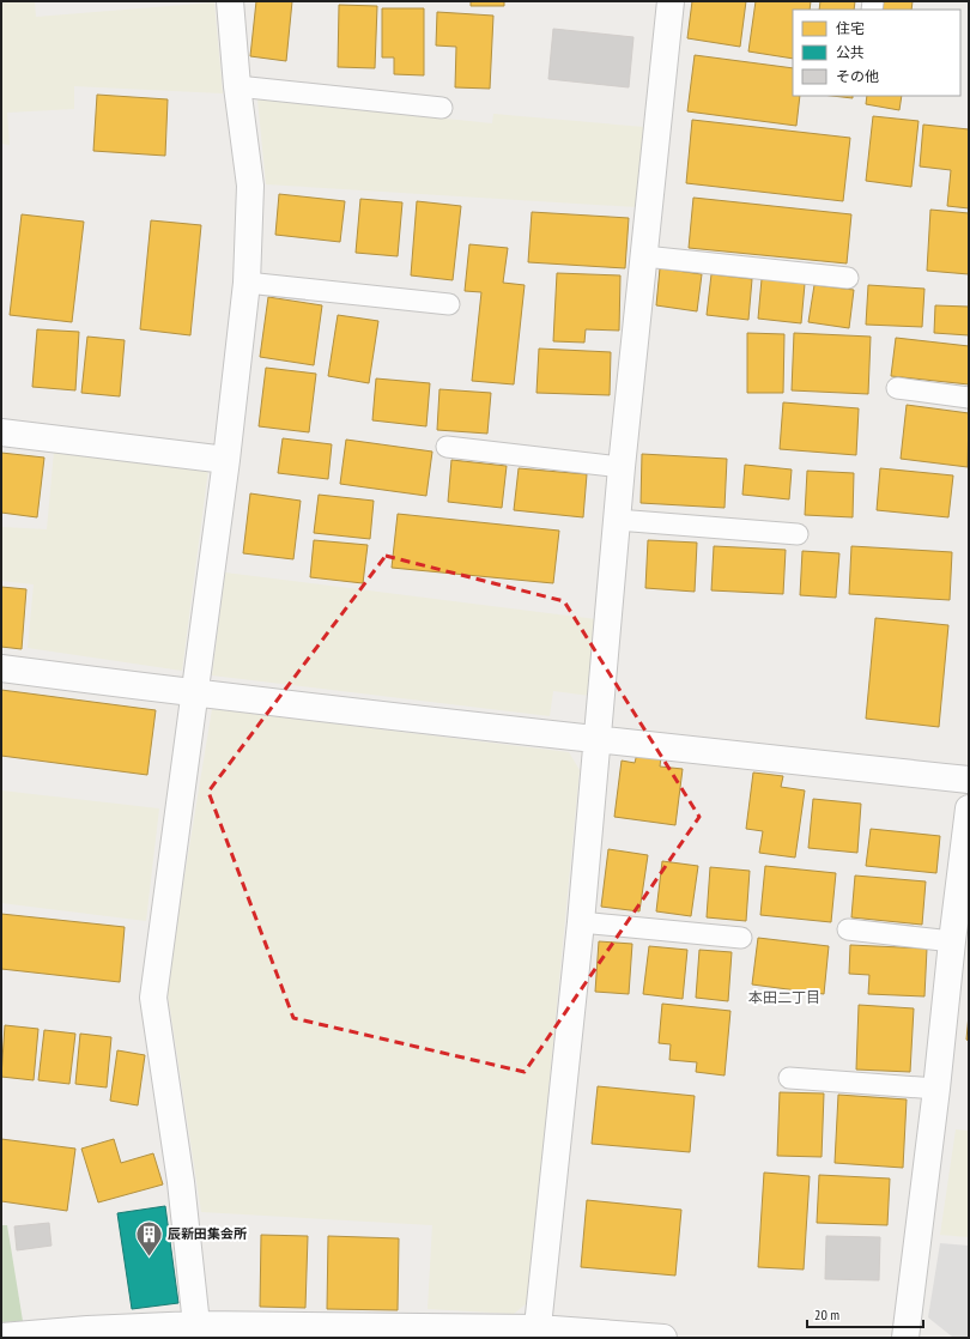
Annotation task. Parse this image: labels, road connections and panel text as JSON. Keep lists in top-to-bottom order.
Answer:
{
  "districts": ["本田二丁目"],
  "places": {
    "building": ["辰新田集会所"]
  },
  "legend": ["住宅", "公共", "その他"],
  "scale_bar": "20 m"
}
